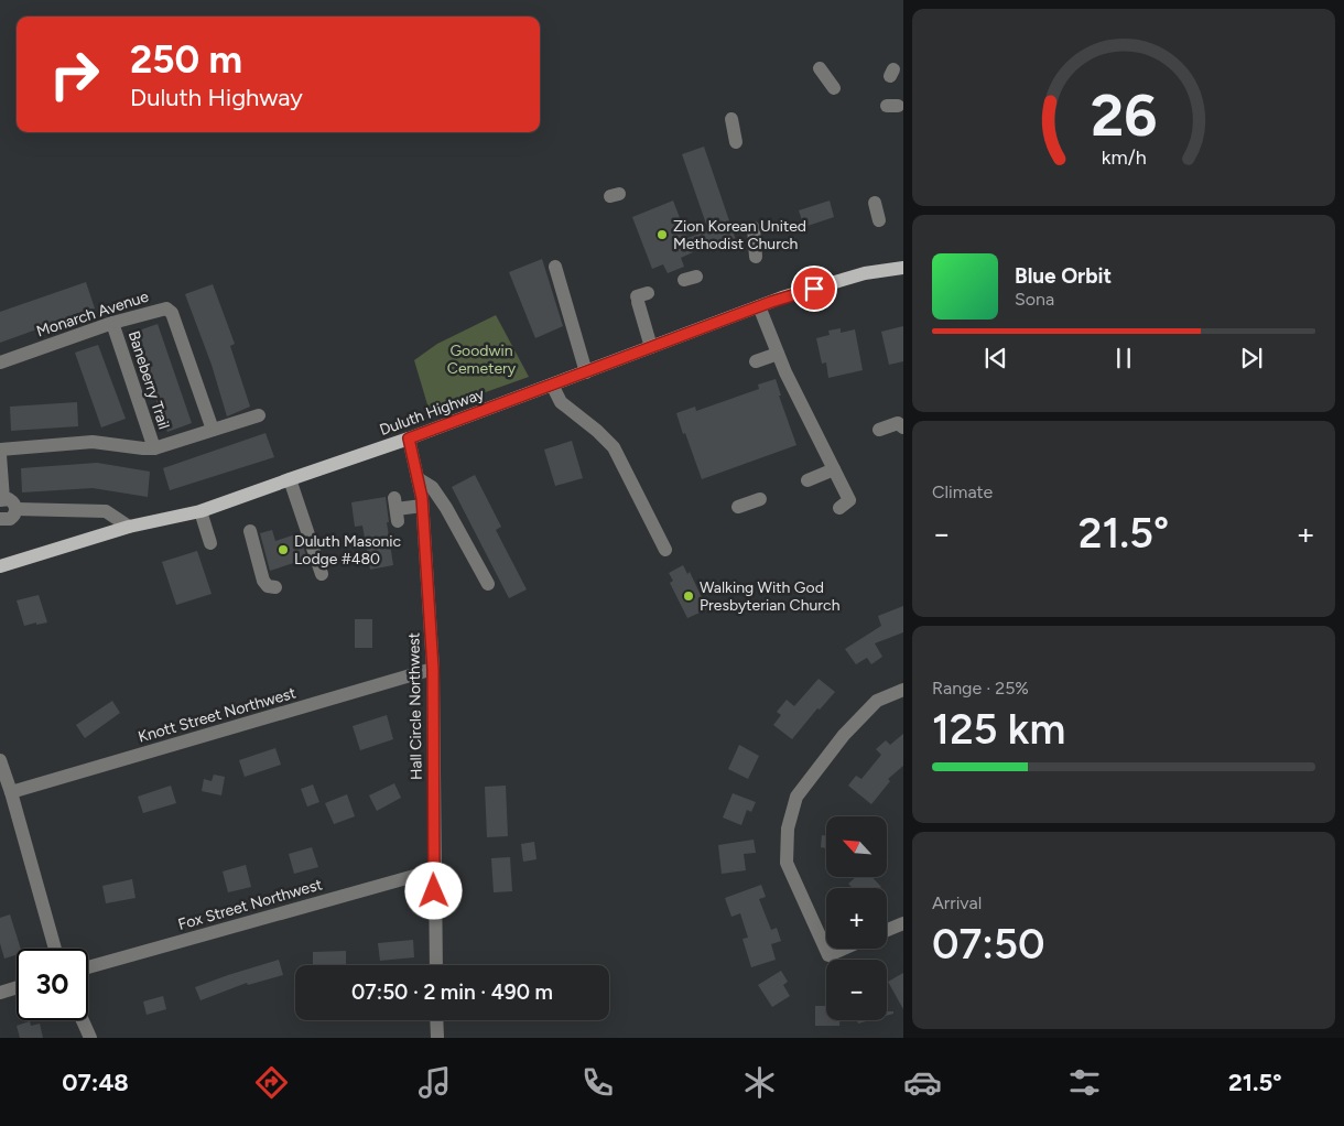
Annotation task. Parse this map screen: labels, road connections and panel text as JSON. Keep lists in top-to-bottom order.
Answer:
{
  "streets": {
    "main road": ["Duluth Highway"],
    "street": [
      "Monarch Avenue",
      "Baneberry Trail",
      "Hall Circle Northwest",
      "Knott Street Northwest",
      "Fox Street Northwest"
    ]
  },
  "crossings": [
    ["Monarch Avenue", "Baneberry Trail"],
    ["Duluth Highway", "Hall Circle Northwest"],
    ["Hall Circle Northwest", "Knott Street Northwest"],
    ["Hall Circle Northwest", "Fox Street Northwest"]
  ],
  "parks": ["Goodwin Cemetery"],
  "places": ["Zion Korean United Methodist Church", "Duluth Masonic Lodge #480", "Walking With God Presbyterian Church"],
  "north": "top left",
  "page": {
    "turn": ["250 m", "Duluth Highway"],
    "song": ["Blue Orbit", "Sona"],
    "tile": [
      "Climate",
      ["Range · 25%", "125 km"],
      ["Arrival", "07:50"]
    ],
    "heat": ["−", "21.5°", "+"],
    "map_buttons": ["+", "−"],
    "limit": "30",
    "trip": "07:50 · 2 min · 490 m",
    "tabs": ["07:48", "21.5°"],
    "gauge": ["26", "km/h"]
  }
}
